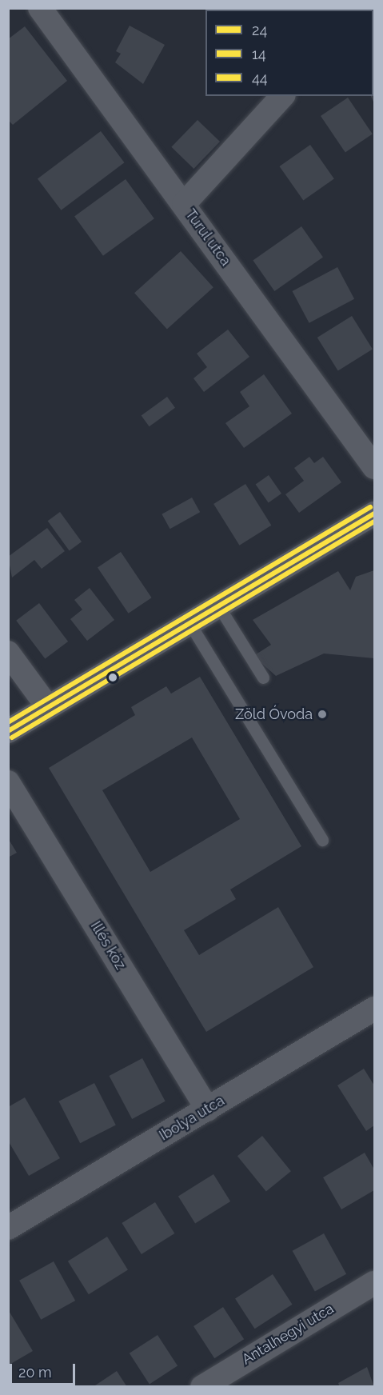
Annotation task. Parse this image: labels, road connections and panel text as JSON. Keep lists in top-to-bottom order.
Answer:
{
  "streets": {
    "street": [
      "Turul utca",
      "Illés köz",
      "Ibolya utca",
      "Antalhegyi utca"
    ]
  },
  "crossings": [
    ["Illés köz", "Ibolya utca"]
  ],
  "places": ["Zöld Óvoda"],
  "lines": ["transit line 44", "transit line 24", "transit line 14"],
  "legend": ["24", "14", "44"],
  "scale_bar": "20 m"
}
